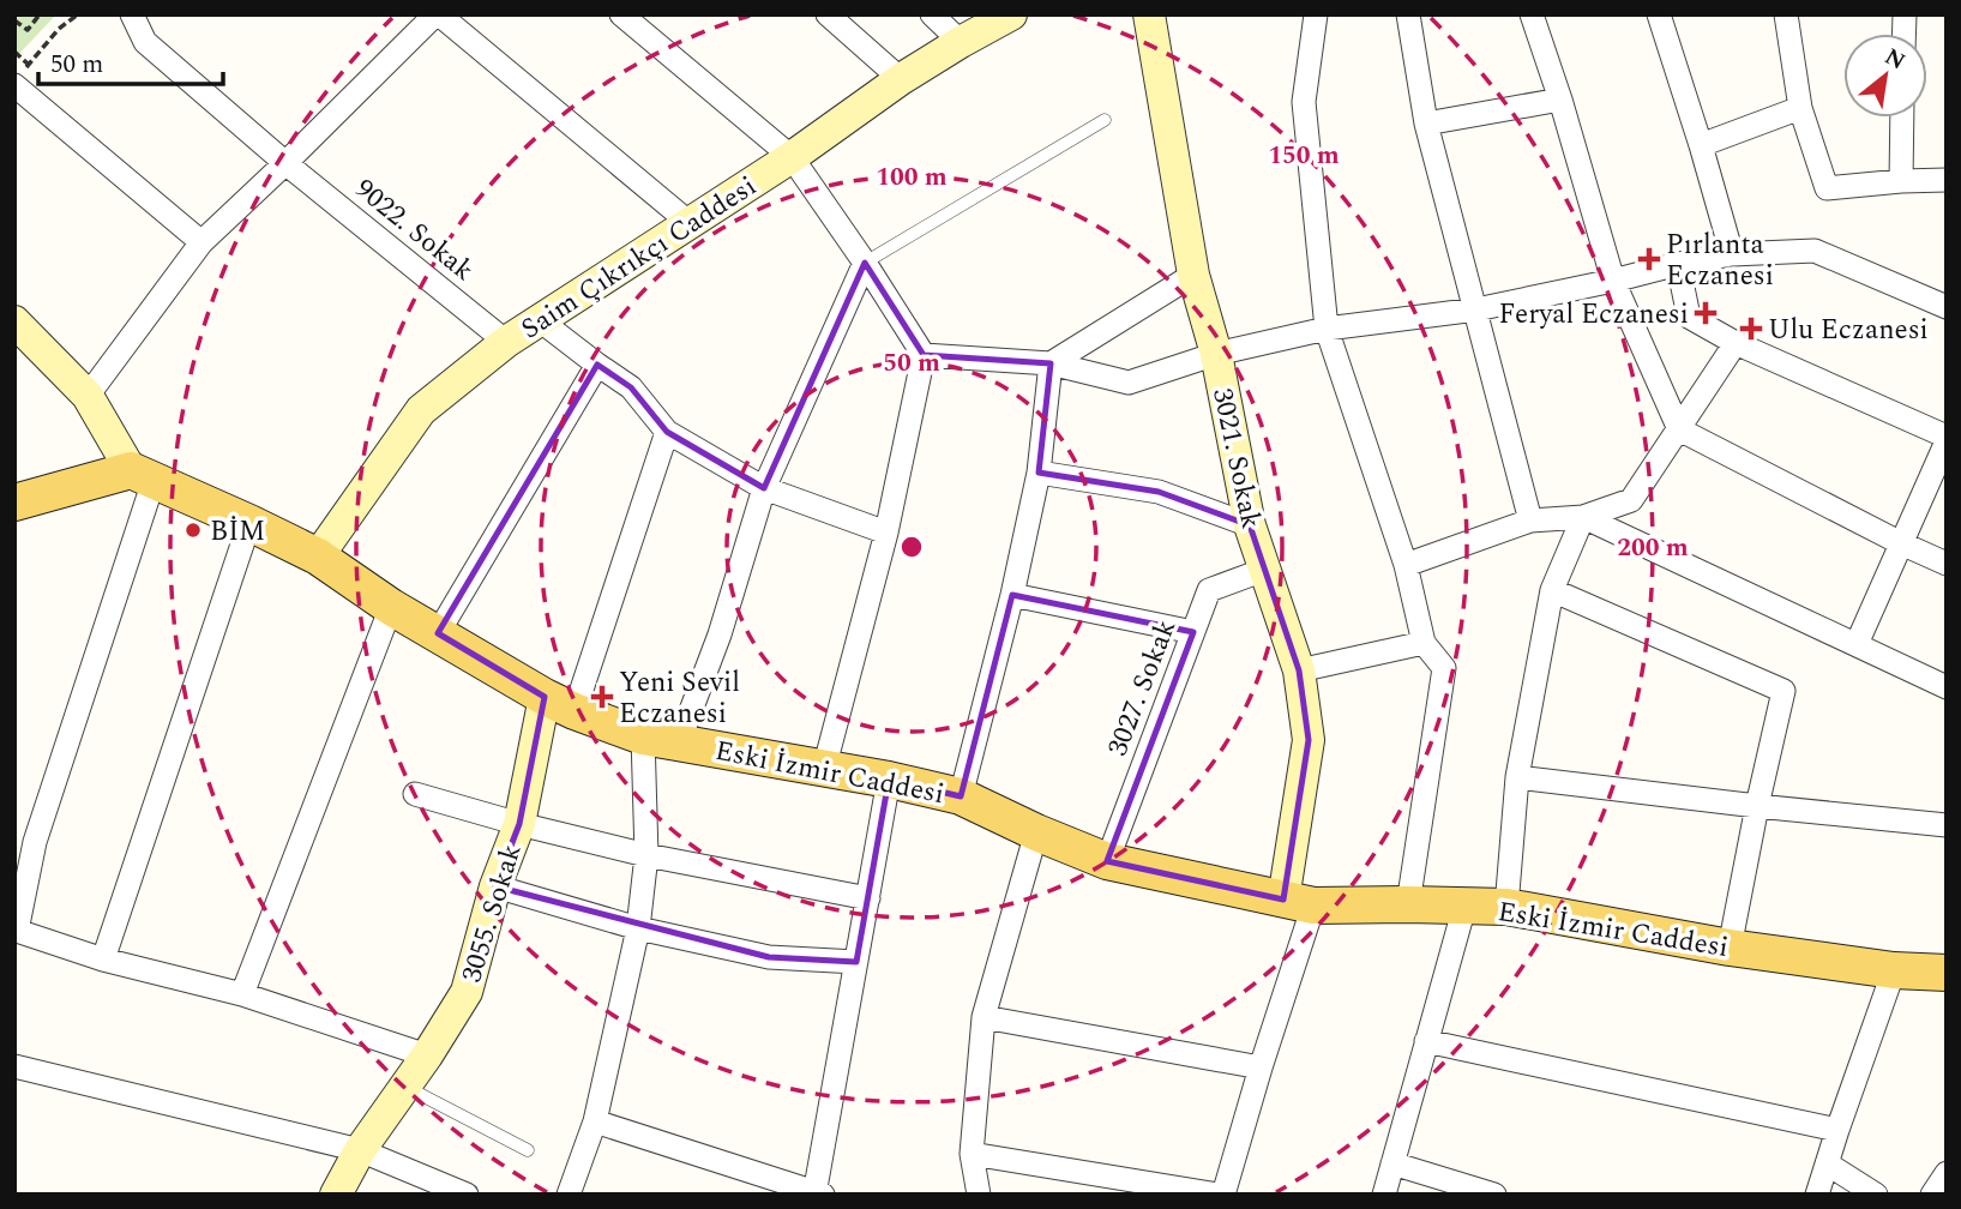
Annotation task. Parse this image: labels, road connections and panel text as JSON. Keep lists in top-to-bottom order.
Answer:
{
  "streets": {
    "main road": [
      "Saim Çıkrıkçı Caddesi",
      "3021. Sokak",
      "Eski İzmir Caddesi",
      "3055. Sokak"
    ],
    "street": ["9022. Sokak", "3027. Sokak"]
  },
  "crossings": [
    ["9022. Sokak", "Saim Çıkrıkçı Caddesi"],
    ["Saim Çıkrıkçı Caddesi", "Eski İzmir Caddesi"],
    ["3021. Sokak", "3027. Sokak"],
    ["3021. Sokak", "Eski İzmir Caddesi"],
    ["3027. Sokak", "Eski İzmir Caddesi"],
    ["Eski İzmir Caddesi", "3055. Sokak"]
  ],
  "places": {
    "health": [
      "Pırlanta Eczanesi",
      "Feryal Eczanesi",
      "Ulu Eczanesi",
      "Yeni Sevil Eczanesi"
    ],
    "other": ["BİM"]
  },
  "scale_bar": "50 m",
  "north": "top right",
  "rings": [
    "150 m",
    "100 m",
    "50 m",
    "200 m"
  ]
}
